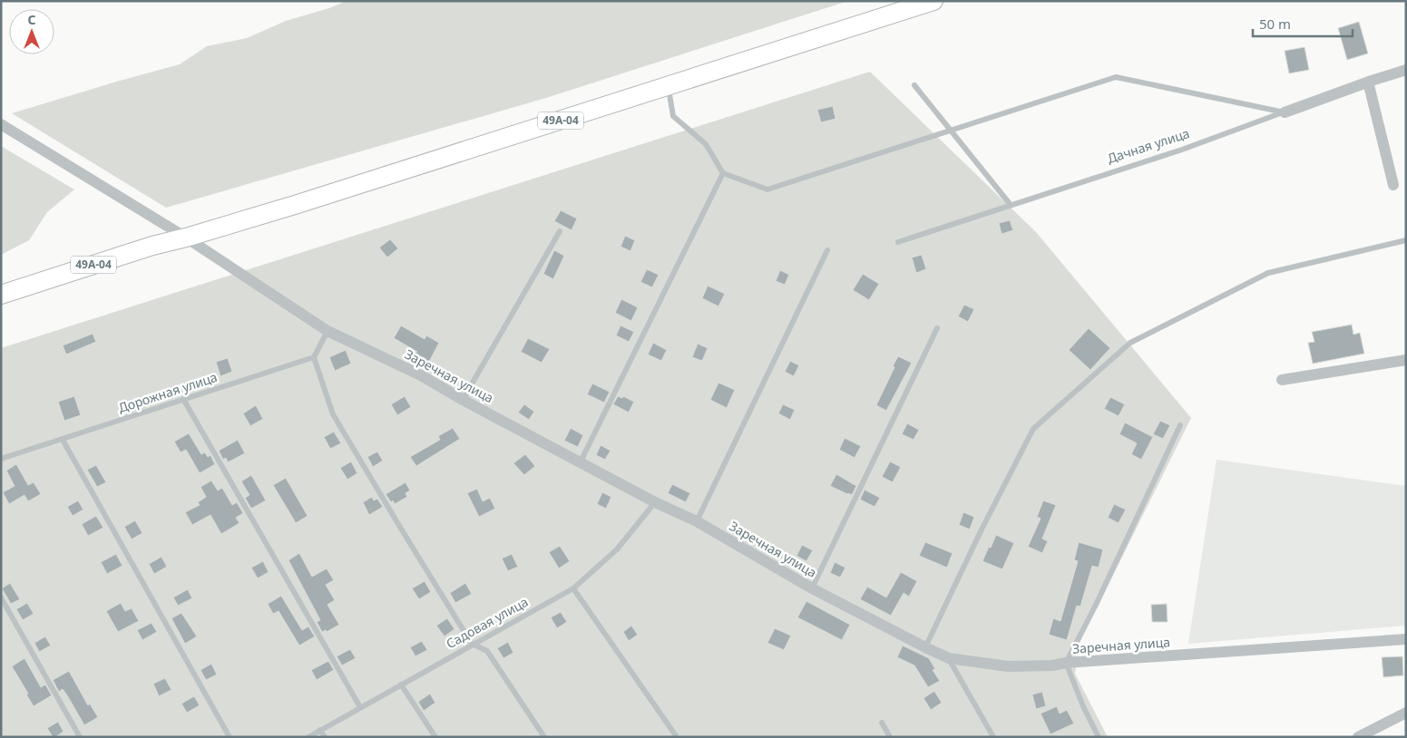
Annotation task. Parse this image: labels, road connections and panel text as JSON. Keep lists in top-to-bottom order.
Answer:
{
  "streets": {
    "main road": ["49А-04"],
    "street": ["Дачная улица", "Заречная улица"],
    "lane": ["Дорожная улица", "Садовая улица"]
  },
  "crossings": [
    ["49А-04", "Заречная улица"],
    ["Заречная улица", "Садовая улица"]
  ],
  "scale_bar": "50 m",
  "north": "top"
}
